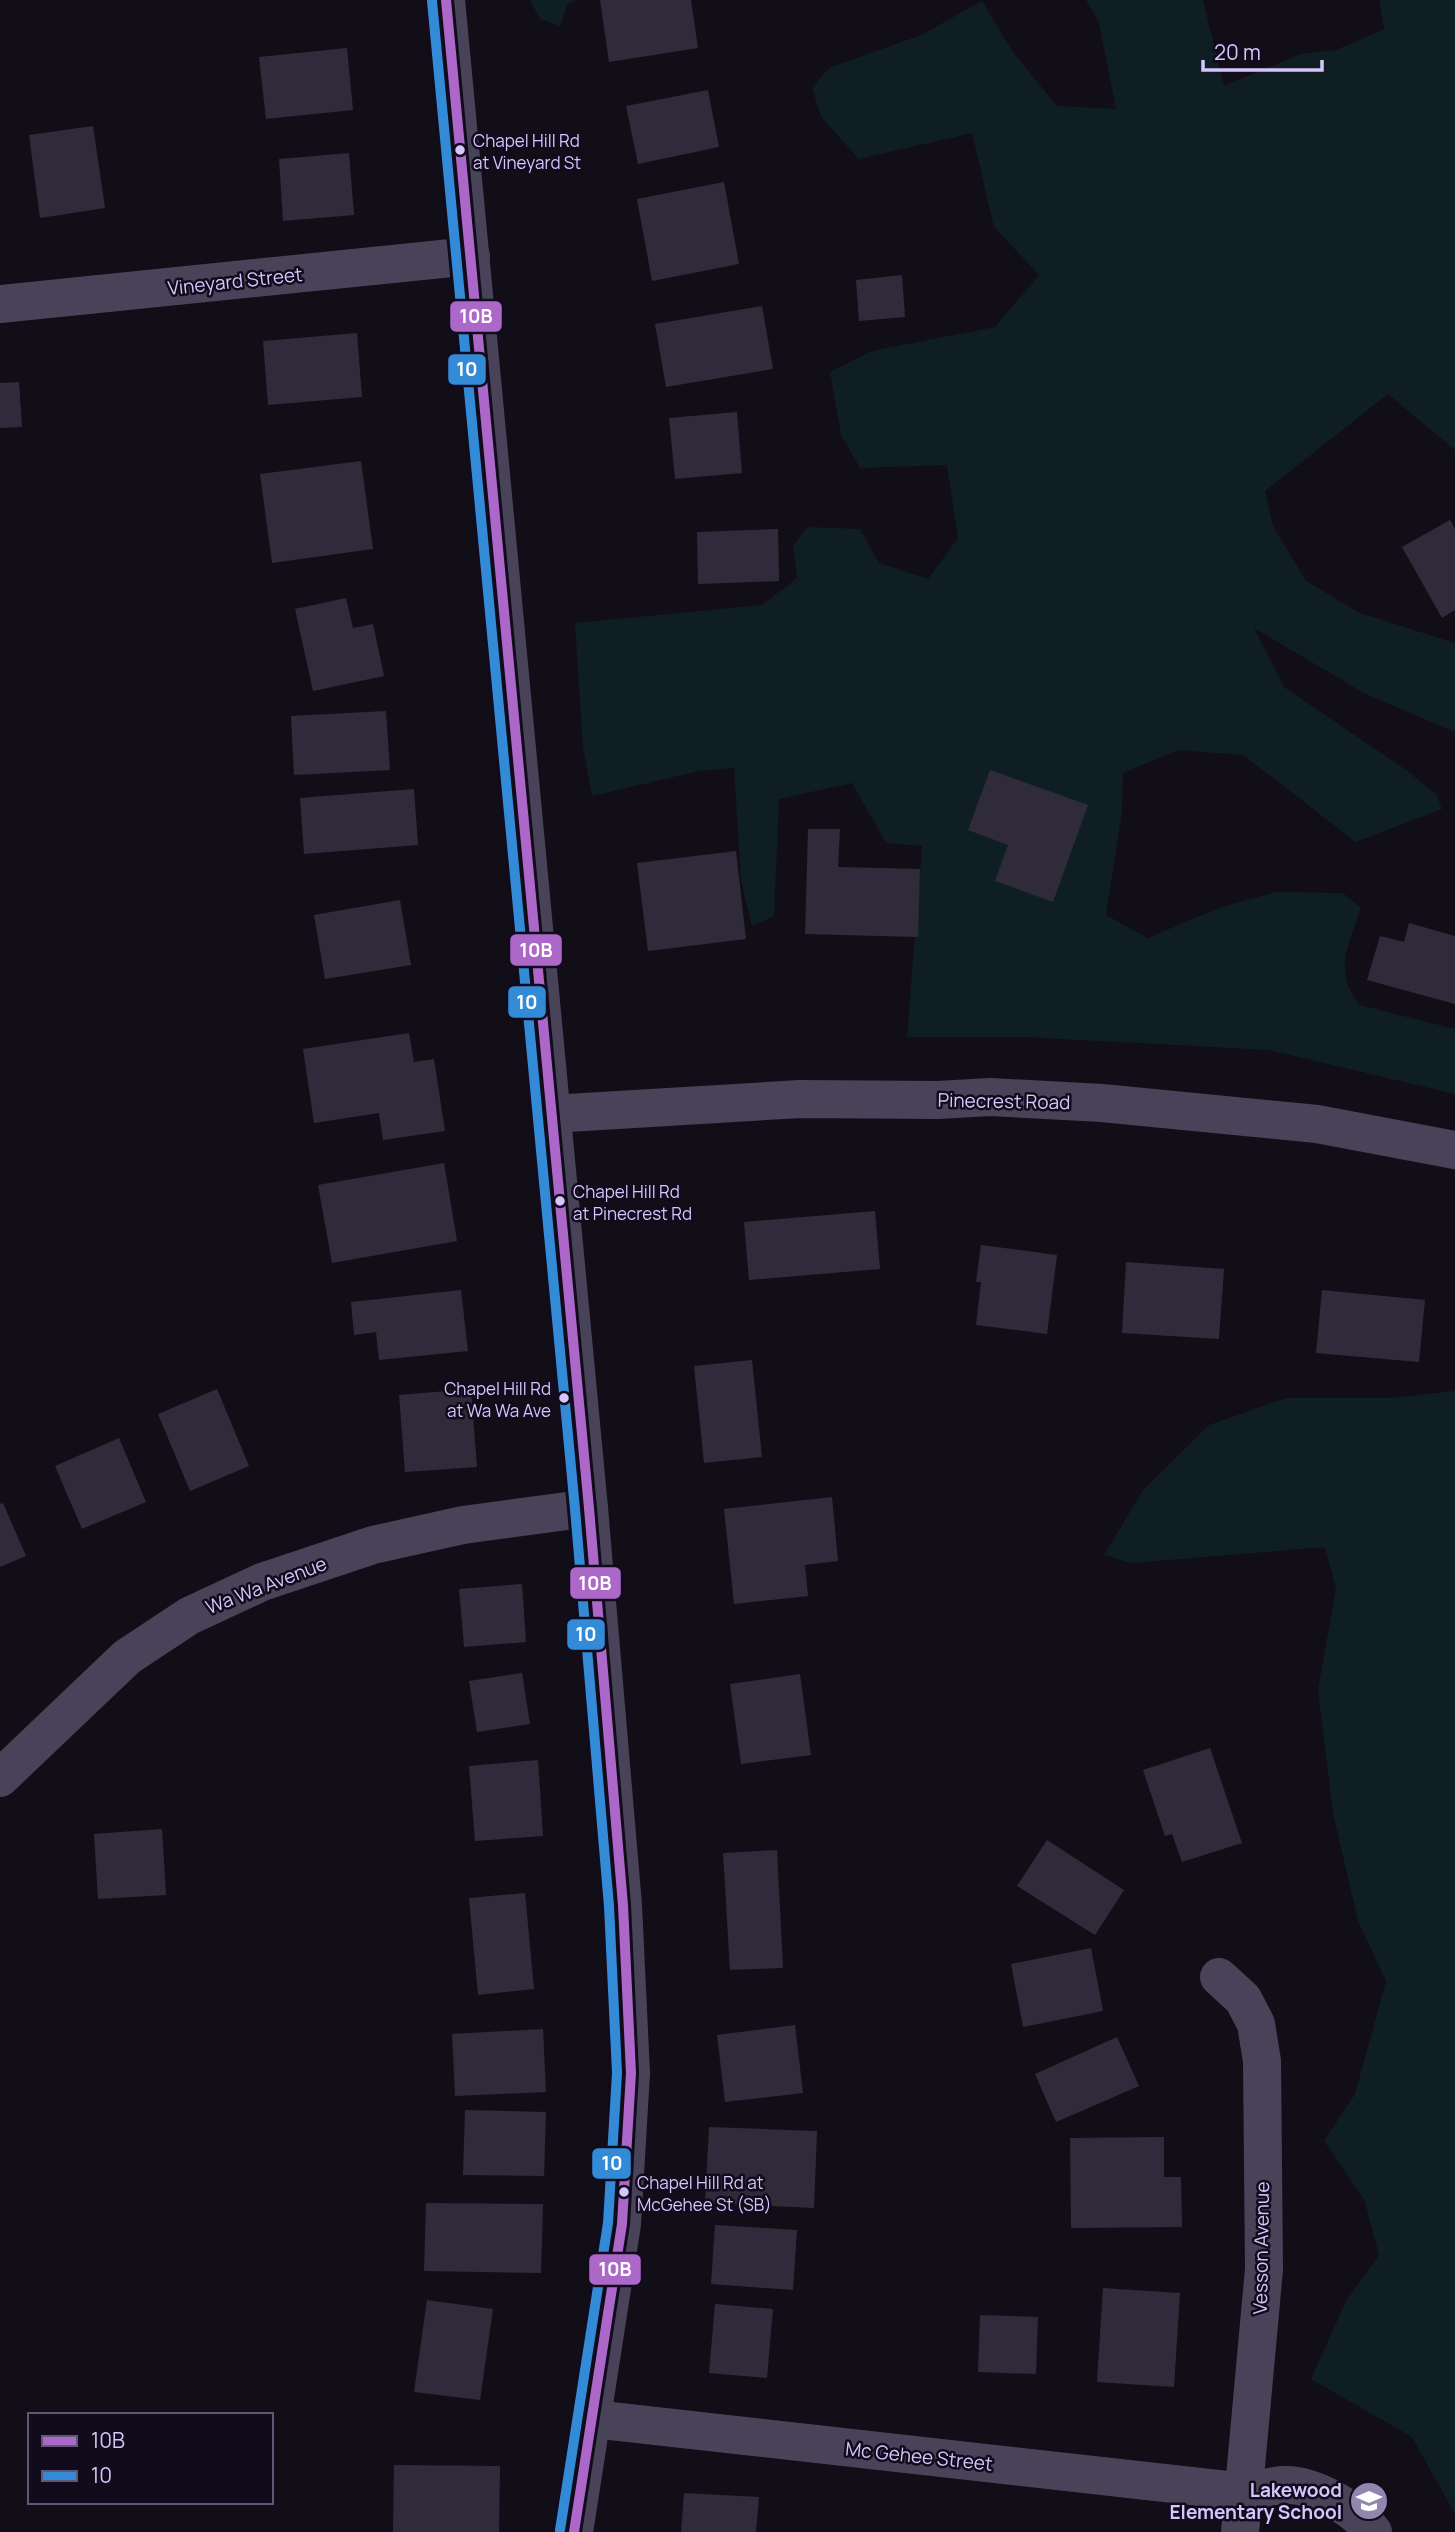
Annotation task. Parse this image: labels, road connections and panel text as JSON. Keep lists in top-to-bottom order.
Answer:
{
  "streets": {
    "street": [
      "Vineyard Street",
      "Pinecrest Road",
      "Wa Wa Avenue",
      "Vesson Avenue",
      "Mc Gehee Street"
    ]
  },
  "crossings": [
    ["Vesson Avenue", "Mc Gehee Street"]
  ],
  "places": {
    "other": [
      "Chapel Hill Rd at Vineyard St",
      "Chapel Hill Rd at Pinecrest Rd",
      "Chapel Hill Rd at Wa Wa Ave",
      "Chapel Hill Rd at McGehee St (SB)"
    ],
    "school or university": ["Lakewood Elementary School"]
  },
  "lines": ["transit line 10B", "transit line 10"],
  "legend": ["10B", "10"],
  "scale_bar": "20 m"
}
